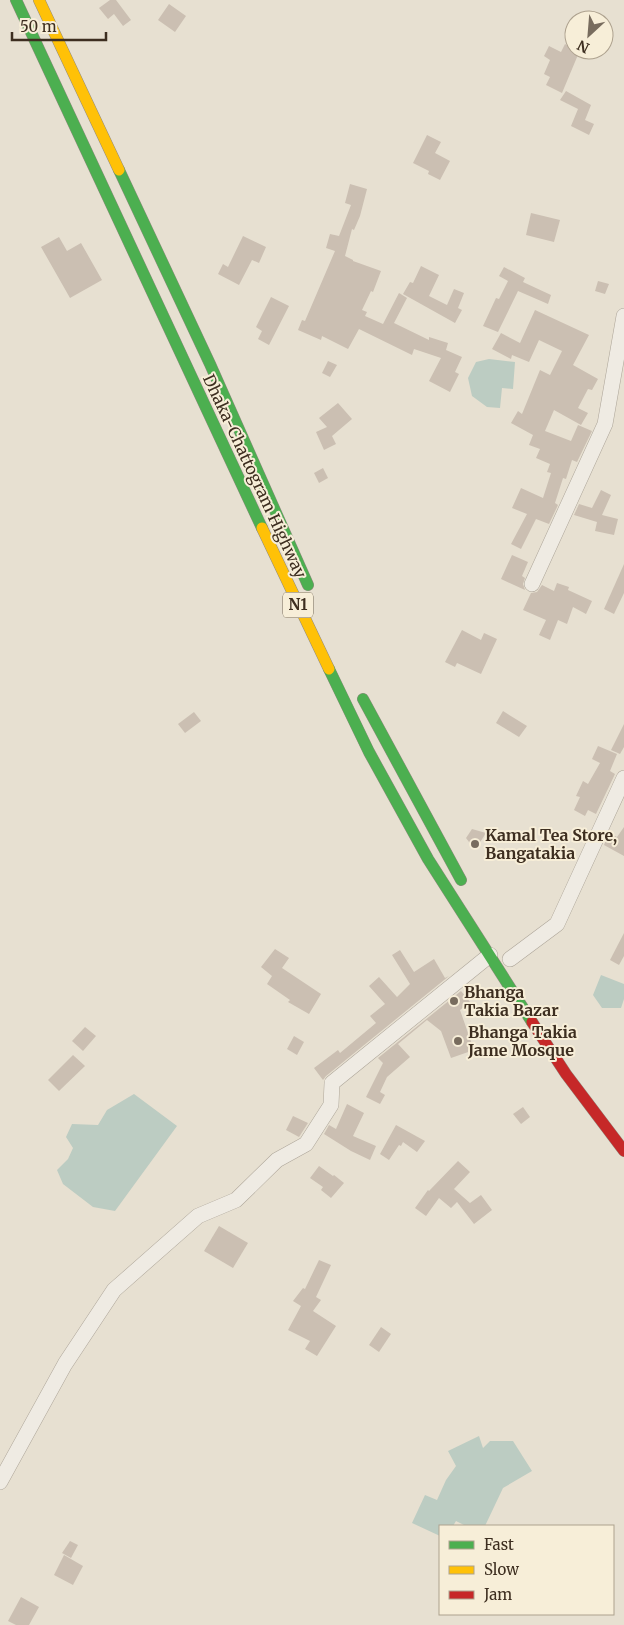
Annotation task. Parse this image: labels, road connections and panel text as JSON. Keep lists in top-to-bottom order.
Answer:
{
  "streets": {
    "highway": ["Dhaka-Chattogram Highway", "N1"]
  },
  "places": ["Kamal Tea Store, Bangatakia", "Bhanga Takia Bazar", "Bhanga Takia Jame Mosque"],
  "legend": ["Fast", "Slow", "Jam"],
  "scale_bar": "50 m",
  "north": "bottom left"
}
